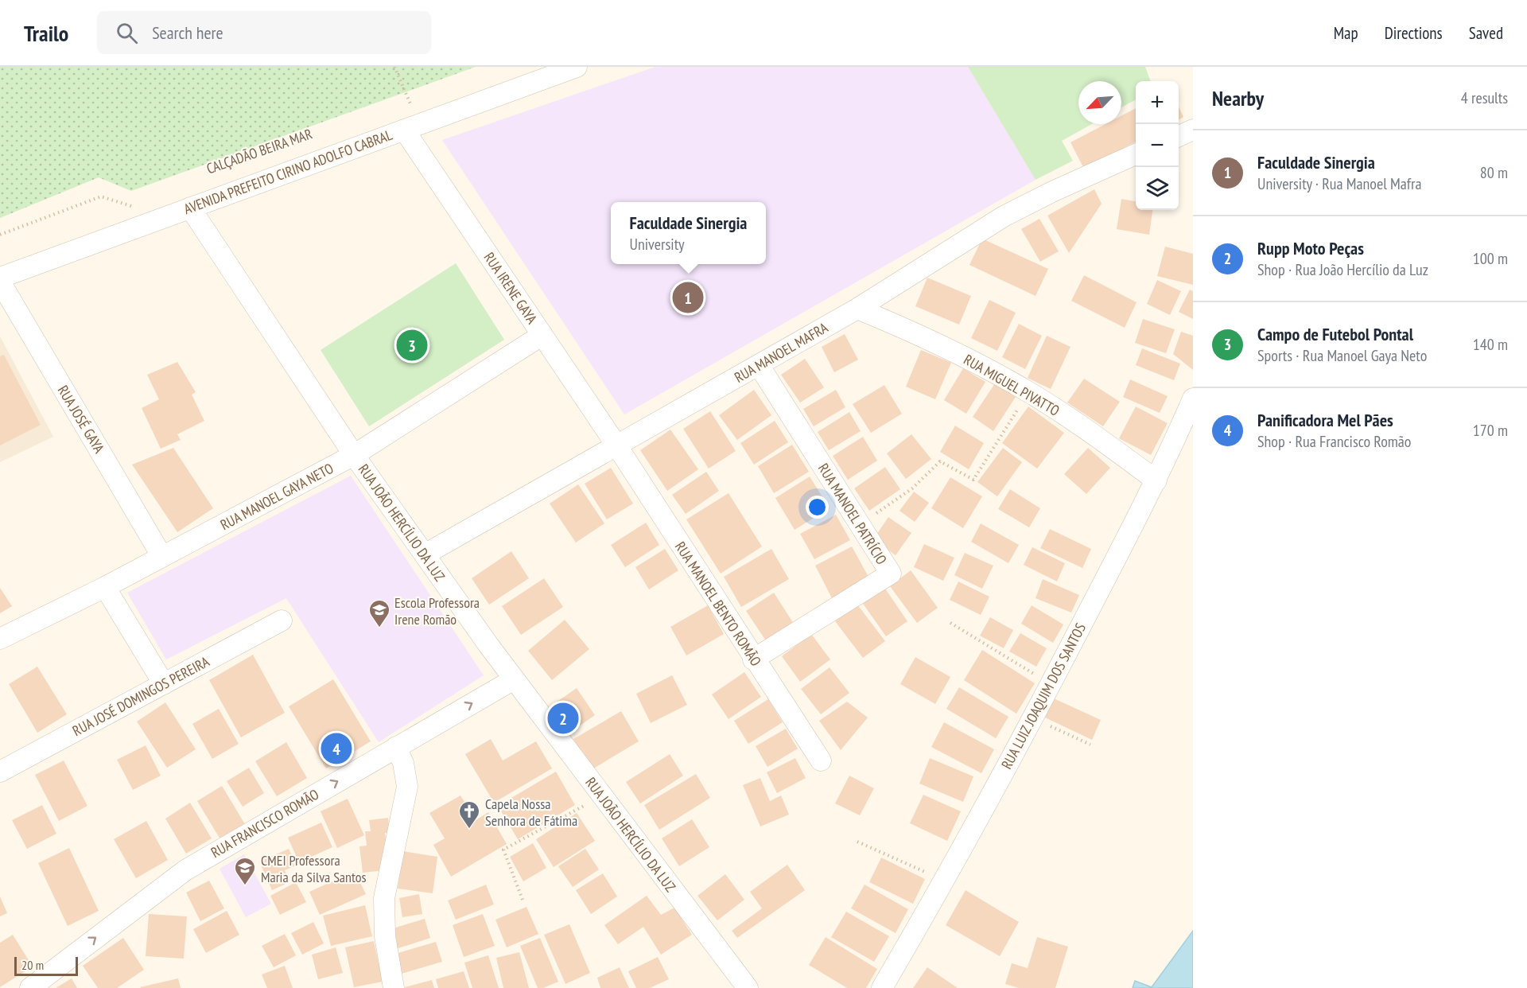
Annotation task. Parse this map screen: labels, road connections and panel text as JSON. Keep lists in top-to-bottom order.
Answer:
{
  "streets": {
    "street": [
      "AVENIDA PREFEITO CIRINO ADOLFO CABRAL",
      "RUA IRENE GAYA",
      "RUA MANOEL MAFRA",
      "RUA MIGUEL PIVATTO",
      "RUA JOSÉ GAYA",
      "RUA MANOEL GAYA NETO",
      "RUA MANOEL PATRÍCIO",
      "RUA JOÃO HERCÍLIO DA LUZ",
      "RUA MANOEL BENTO ROMÃO",
      "RUA JOSÉ DOMINGOS PEREIRA",
      "RUA LUIZ JOAQUIM DOS SANTOS",
      "RUA FRANCISCO ROMÃO"
    ]
  },
  "crossings": [
    ["AVENIDA PREFEITO CIRINO ADOLFO CABRAL", "RUA IRENE GAYA"],
    ["AVENIDA PREFEITO CIRINO ADOLFO CABRAL", "RUA JOSÉ GAYA"],
    ["AVENIDA PREFEITO CIRINO ADOLFO CABRAL", "RUA JOÃO HERCÍLIO DA LUZ"],
    ["RUA IRENE GAYA", "RUA MANOEL MAFRA"],
    ["RUA IRENE GAYA", "RUA MANOEL GAYA NETO"],
    ["RUA IRENE GAYA", "RUA MANOEL BENTO ROMÃO"],
    ["RUA MANOEL MAFRA", "RUA MIGUEL PIVATTO"],
    ["RUA MANOEL MAFRA", "RUA MANOEL PATRÍCIO"],
    ["RUA MANOEL MAFRA", "RUA JOÃO HERCÍLIO DA LUZ"],
    ["RUA MANOEL MAFRA", "RUA MANOEL BENTO ROMÃO"],
    ["RUA MIGUEL PIVATTO", "RUA LUIZ JOAQUIM DOS SANTOS"],
    ["RUA JOSÉ GAYA", "RUA MANOEL GAYA NETO"],
    ["RUA MANOEL GAYA NETO", "RUA JOÃO HERCÍLIO DA LUZ"],
    ["RUA MANOEL PATRÍCIO", "RUA MANOEL BENTO ROMÃO"],
    ["RUA JOÃO HERCÍLIO DA LUZ", "RUA FRANCISCO ROMÃO"]
  ],
  "one_way": ["RUA FRANCISCO ROMÃO"],
  "places": {
    "school or university": ["Escola Professora Irene Romão", "CMEI Professora Maria da Silva Santos"],
    "church": ["Capela Nossa Senhora de Fátima"]
  },
  "scale_bar": "20 m",
  "north": "bottom left",
  "page": {
    "header": "Trailo",
    "search": "Search here",
    "nav": ["Map", "Directions", "Saved"],
    "heading": ["Nearby", "4 results"],
    "map_buttons": ["+", "−"],
    "list": [
      {
        "mark": "1",
        "name": "Faculdade Sinergia",
        "note": "University · Rua Manoel Mafra",
        "value": "80 m"
      },
      {
        "mark": "2",
        "name": "Rupp Moto Peças",
        "note": "Shop · Rua João Hercílio da Luz",
        "value": "100 m"
      },
      {
        "mark": "3",
        "name": "Campo de Futebol Pontal",
        "note": "Sports · Rua Manoel Gaya Neto",
        "value": "140 m"
      },
      {
        "mark": "4",
        "name": "Panificadora Mel Pães",
        "note": "Shop · Rua Francisco Romão",
        "value": "170 m"
      }
    ],
    "popup": ["Faculdade Sinergia", "University"],
    "pins": [
      "1",
      "3",
      "2",
      "4"
    ],
    "scale": "20 m"
  }
}
